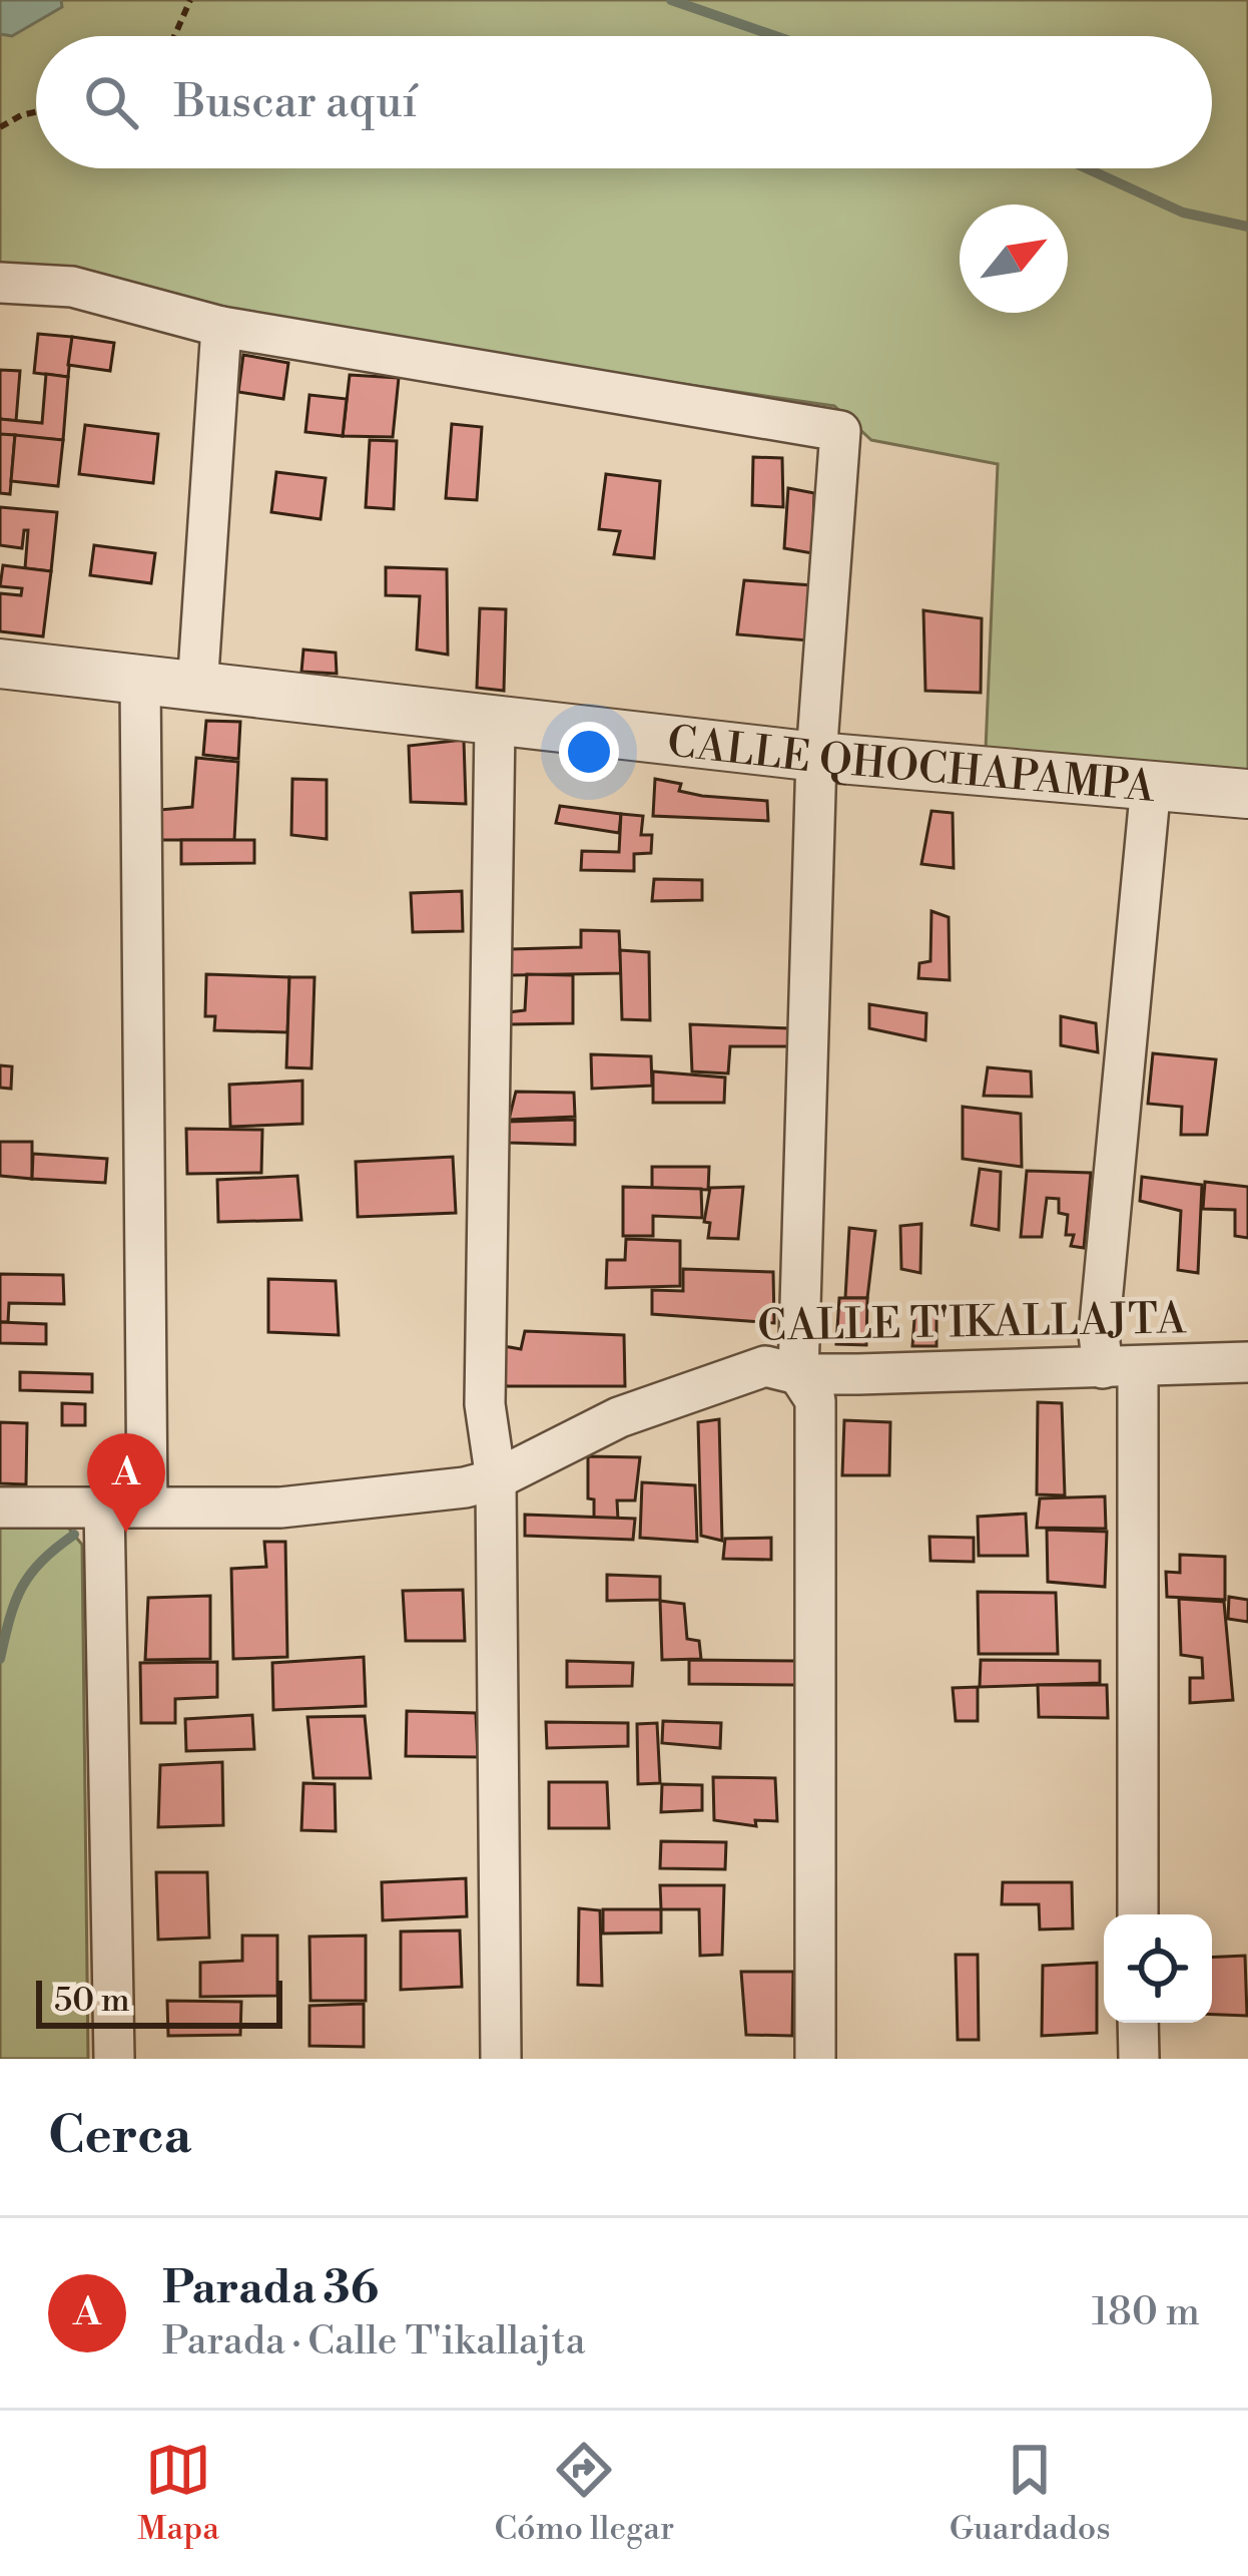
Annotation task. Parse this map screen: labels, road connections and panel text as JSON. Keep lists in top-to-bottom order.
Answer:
{
  "streets": {
    "street": ["CALLE QHOCHAPAMPA", "CALLE T'IKALLAJTA"]
  },
  "scale_bar": "50 m",
  "north": "top right",
  "page": {
    "search": "Buscar aquí",
    "pins": "A",
    "scale": "50 m",
    "heading": "Cerca",
    "list": [
      {
        "mark": "A",
        "name": "Parada 36",
        "note": "Parada · Calle T'ikallajta",
        "value": "180 m"
      }
    ],
    "nav": ["Mapa", "Cómo llegar", "Guardados"]
  }
}
